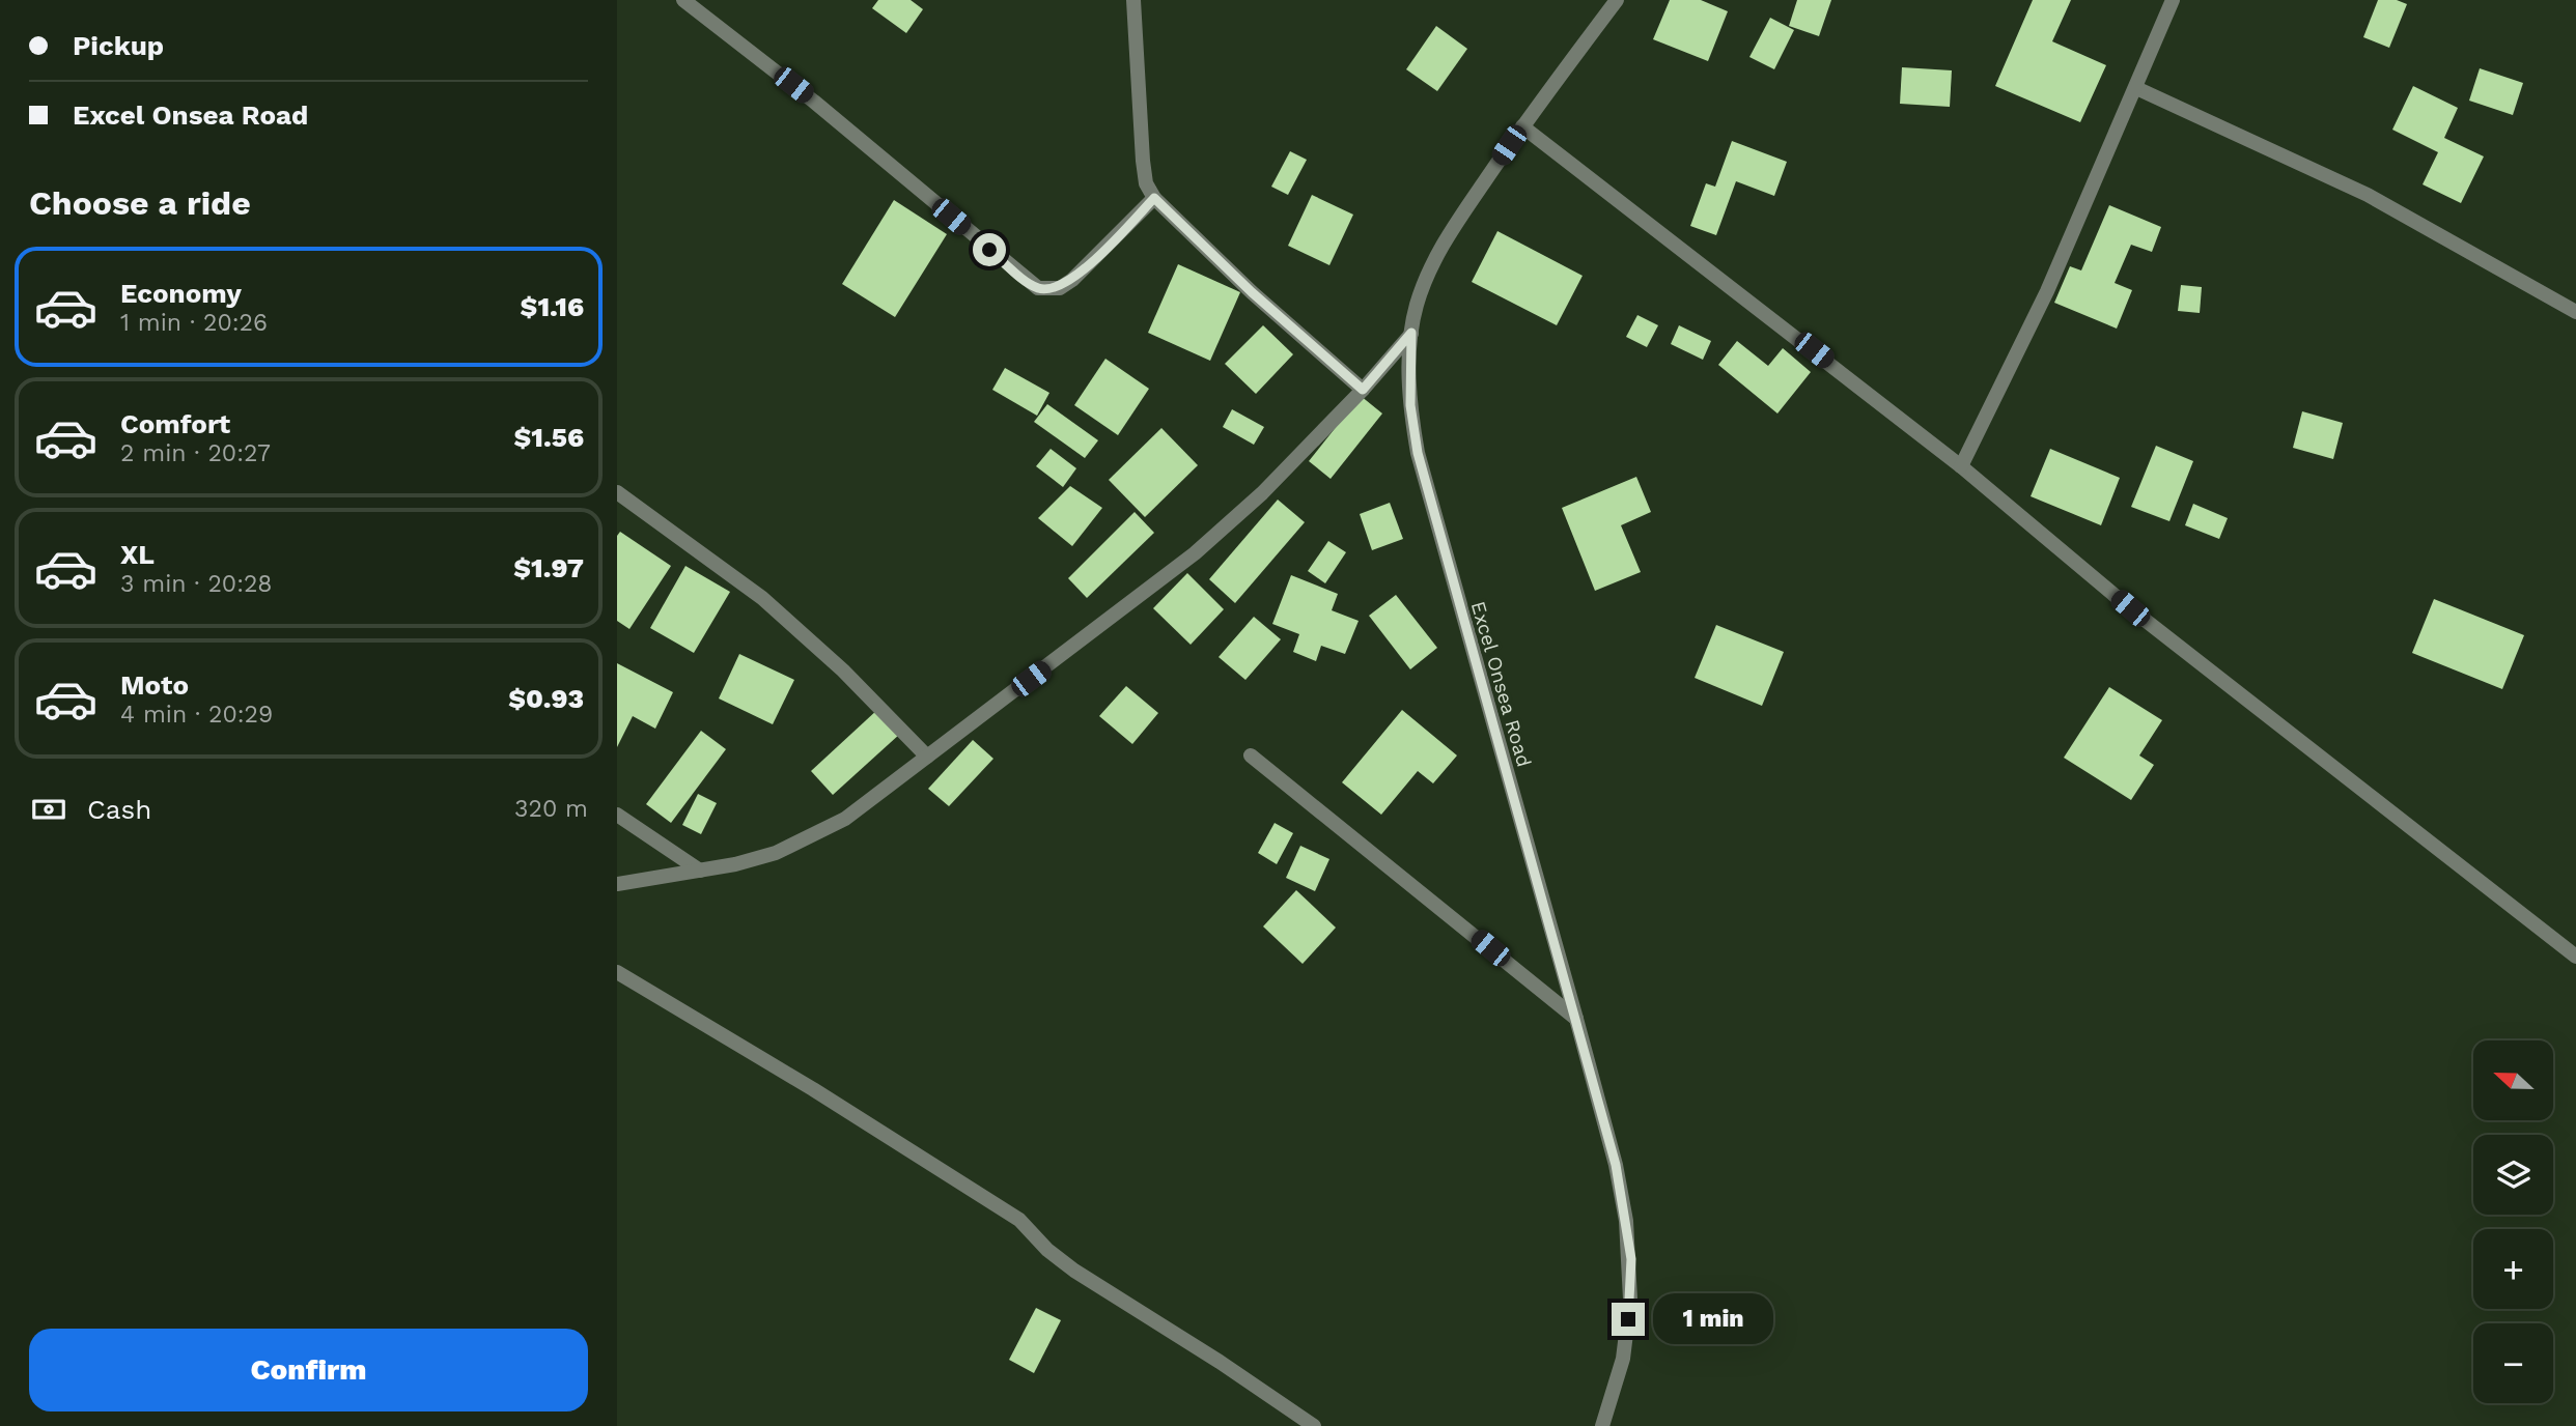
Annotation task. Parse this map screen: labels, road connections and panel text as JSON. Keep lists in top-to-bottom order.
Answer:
{
  "streets": {
    "street": ["Excel Onsea Road"]
  },
  "north": "left",
  "page": {
    "banner": ["Pickup", "Excel Onsea Road"],
    "heading": "Choose a ride",
    "list": [
      {
        "name": "Economy",
        "note": "1 min · 20:26",
        "value": "$1.16"
      },
      {
        "name": "Comfort",
        "note": "2 min · 20:27",
        "value": "$1.56"
      },
      {
        "name": "XL",
        "note": "3 min · 20:28",
        "value": "$1.97"
      },
      {
        "name": "Moto",
        "note": "4 min · 20:29",
        "value": "$0.93"
      }
    ],
    "pay": ["Cash", "320 m"],
    "map_buttons": ["+", "−"],
    "bubble": "1 min",
    "buttons": "Confirm"
  }
}
